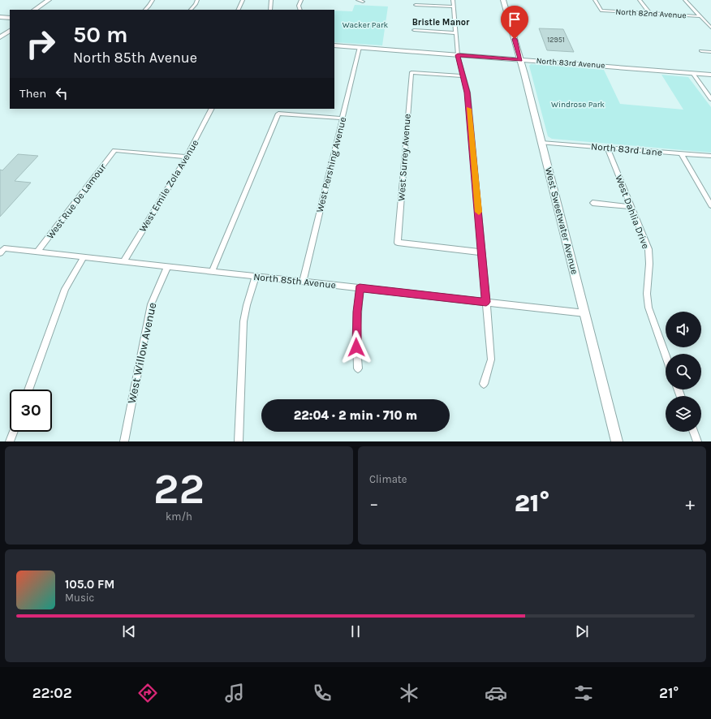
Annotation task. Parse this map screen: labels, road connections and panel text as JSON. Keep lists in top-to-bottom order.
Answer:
{
  "streets": {
    "main road": ["North 83rd Avenue"],
    "street": [
      "North 82nd Avenue",
      "North 83rd Lane",
      "West Surrey Avenue",
      "West Pershing Avenue",
      "West Emile Zola Avenue",
      "West Rue De Lamour",
      "West Dahlia Drive",
      "West Sweetwater Avenue",
      "North 85th Avenue",
      "West Willow Avenue"
    ]
  },
  "crossings": [
    ["North 83rd Avenue", "West Pershing Avenue"],
    ["North 83rd Avenue", "West Sweetwater Avenue"],
    ["North 83rd Lane", "West Dahlia Drive"],
    ["North 83rd Lane", "West Sweetwater Avenue"],
    ["West Pershing Avenue", "North 85th Avenue"],
    ["West Emile Zola Avenue", "West Rue De Lamour"],
    ["West Emile Zola Avenue", "North 85th Avenue"],
    ["West Rue De Lamour", "North 85th Avenue"],
    ["West Sweetwater Avenue", "North 85th Avenue"],
    ["North 85th Avenue", "West Willow Avenue"]
  ],
  "districts": ["Bristle Manor"],
  "parks": ["Wacker Park", "Windrose Park"],
  "house_numbers": ["12951"],
  "page": {
    "turn": ["50 m", "North 85th Avenue"],
    "then": "Then",
    "limit": "30",
    "trip": "22:04 · 2 min · 710 m",
    "tile": [
      ["22", "km/h"],
      "Climate"
    ],
    "heat": ["−", "21°", "+"],
    "song": ["105.0 FM", "Music"],
    "tabs": ["22:02", "21°"]
  }
}
